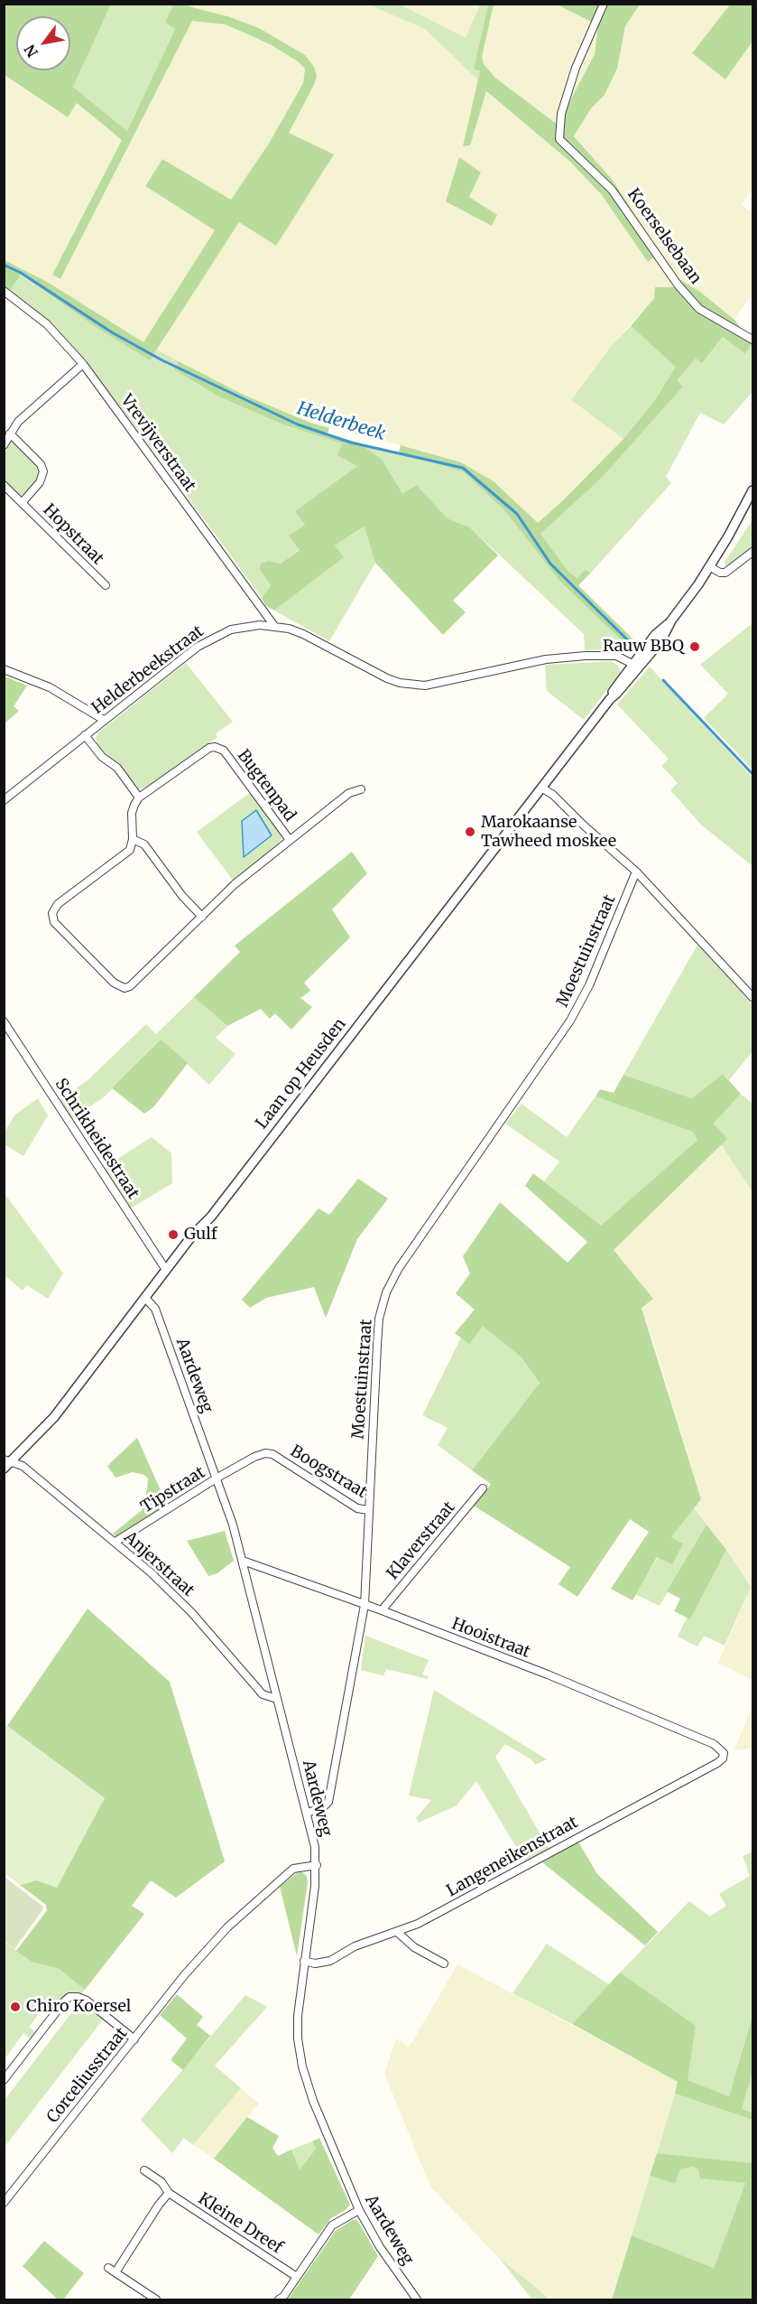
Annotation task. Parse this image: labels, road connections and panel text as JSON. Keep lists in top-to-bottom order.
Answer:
{
  "streets": {
    "street": [
      "Koerselsebaan",
      "Vrevijverstraat",
      "Hopstraat",
      "Helderbeekstraat",
      "Bugtenpad",
      "Moestuinstraat",
      "Laan op Heusden",
      "Schrikheidestraat",
      "Aardeweg",
      "Boogstraat",
      "Tipstraat",
      "Klaverstraat",
      "Anjerstraat",
      "Hooistraat",
      "Langeneikenstraat",
      "Corceliusstraat",
      "Kleine Dreef"
    ]
  },
  "crossings": [
    ["Vrevijverstraat", "Helderbeekstraat"],
    ["Helderbeekstraat", "Laan op Heusden"],
    ["Moestuinstraat", "Aardeweg"],
    ["Moestuinstraat", "Boogstraat"],
    ["Moestuinstraat", "Hooistraat"],
    ["Laan op Heusden", "Schrikheidestraat"],
    ["Laan op Heusden", "Aardeweg"],
    ["Laan op Heusden", "Anjerstraat"],
    ["Aardeweg", "Boogstraat"],
    ["Aardeweg", "Tipstraat"],
    ["Aardeweg", "Anjerstraat"],
    ["Aardeweg", "Hooistraat"],
    ["Aardeweg", "Langeneikenstraat"],
    ["Aardeweg", "Corceliusstraat"],
    ["Boogstraat", "Tipstraat"],
    ["Tipstraat", "Anjerstraat"],
    ["Klaverstraat", "Hooistraat"],
    ["Hooistraat", "Langeneikenstraat"]
  ],
  "water": ["Helderbeek"],
  "places": [
    "Rauw BBQ",
    "Marokaanse Tawheed moskee",
    "Gulf",
    "Chiro Koersel"
  ],
  "north": "bottom left"
}
